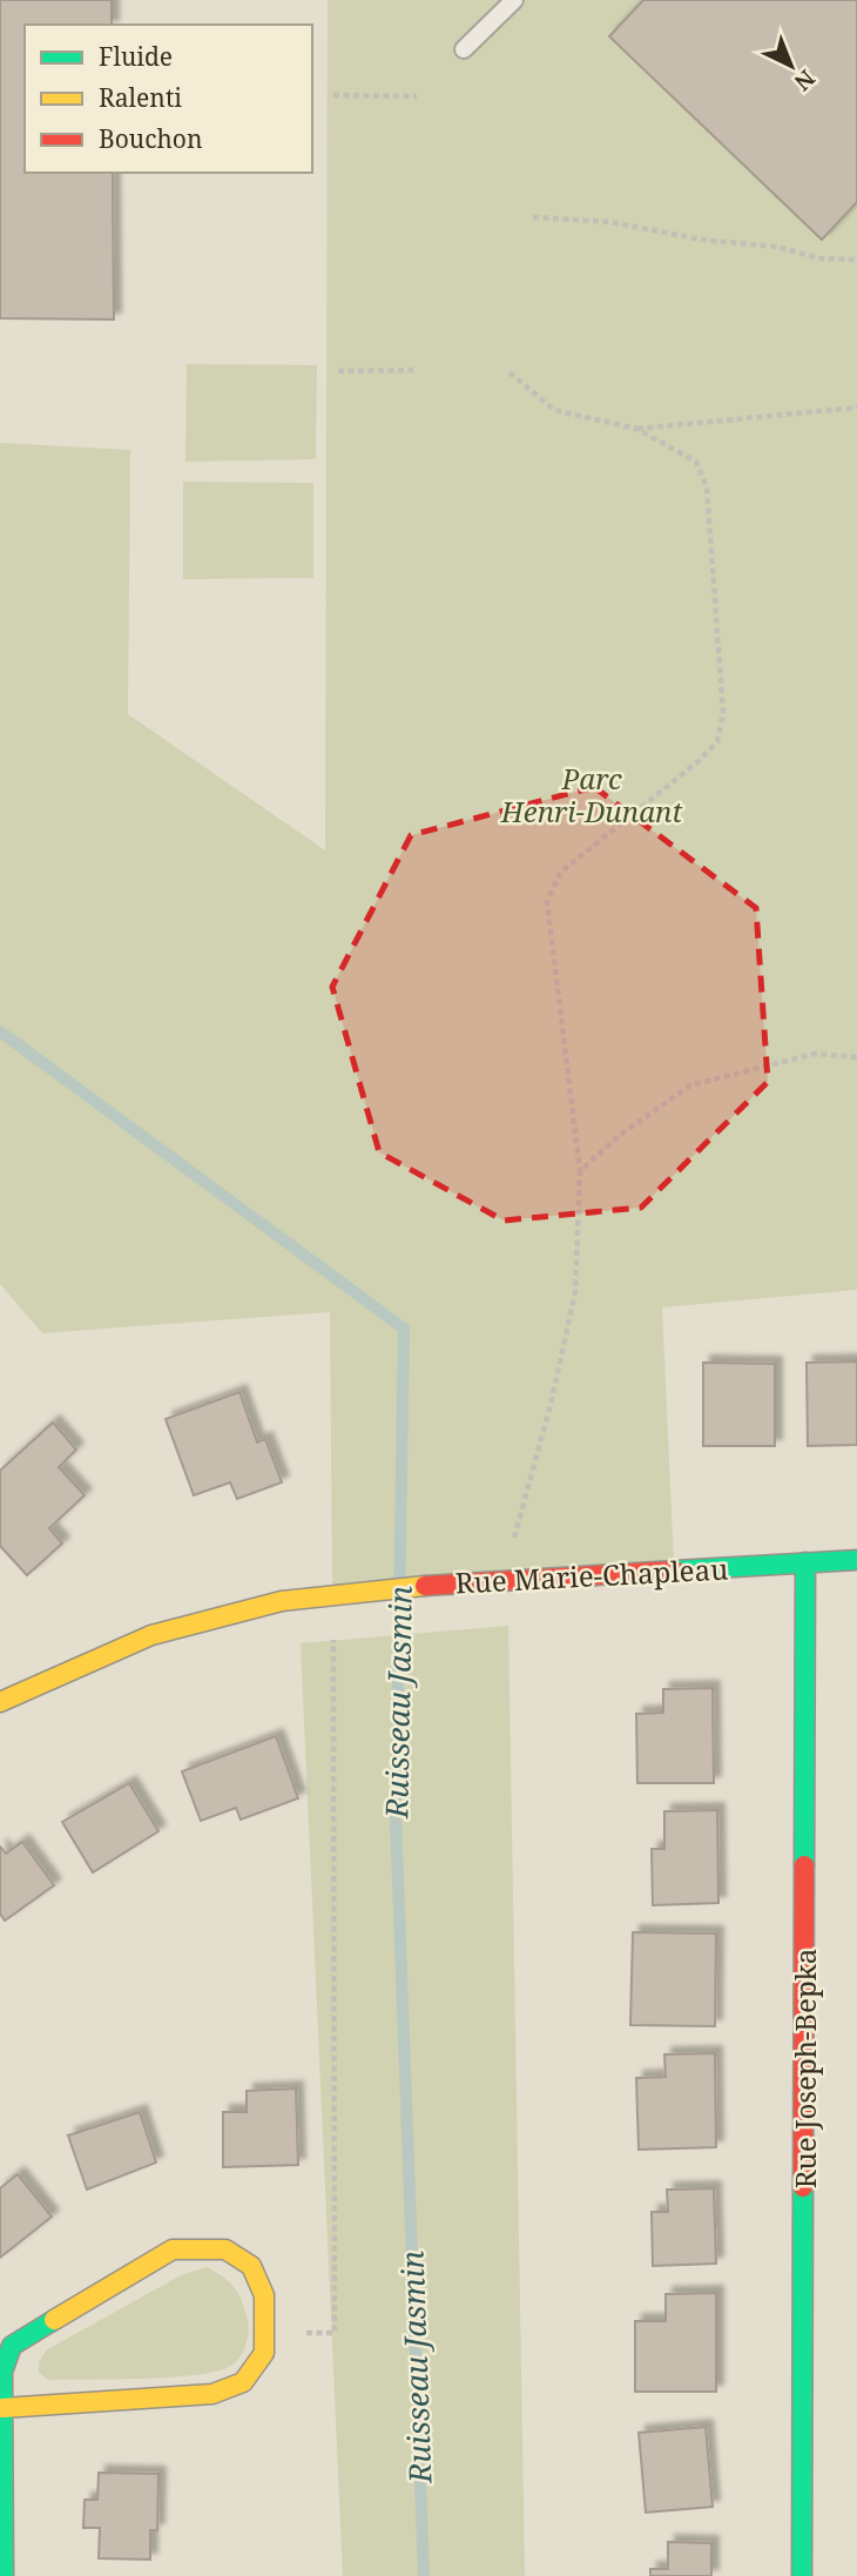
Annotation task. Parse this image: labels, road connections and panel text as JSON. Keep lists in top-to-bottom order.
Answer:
{
  "streets": {
    "street": ["Rue Marie-Chapleau", "Rue Joseph-Bepka"]
  },
  "crossings": [
    ["Rue Marie-Chapleau", "Rue Joseph-Bepka"]
  ],
  "water": ["Ruisseau Jasmin"],
  "parks": ["Parc Henri-Dunant"],
  "legend": ["Fluide", "Ralenti", "Bouchon"],
  "north": "bottom right"
}
